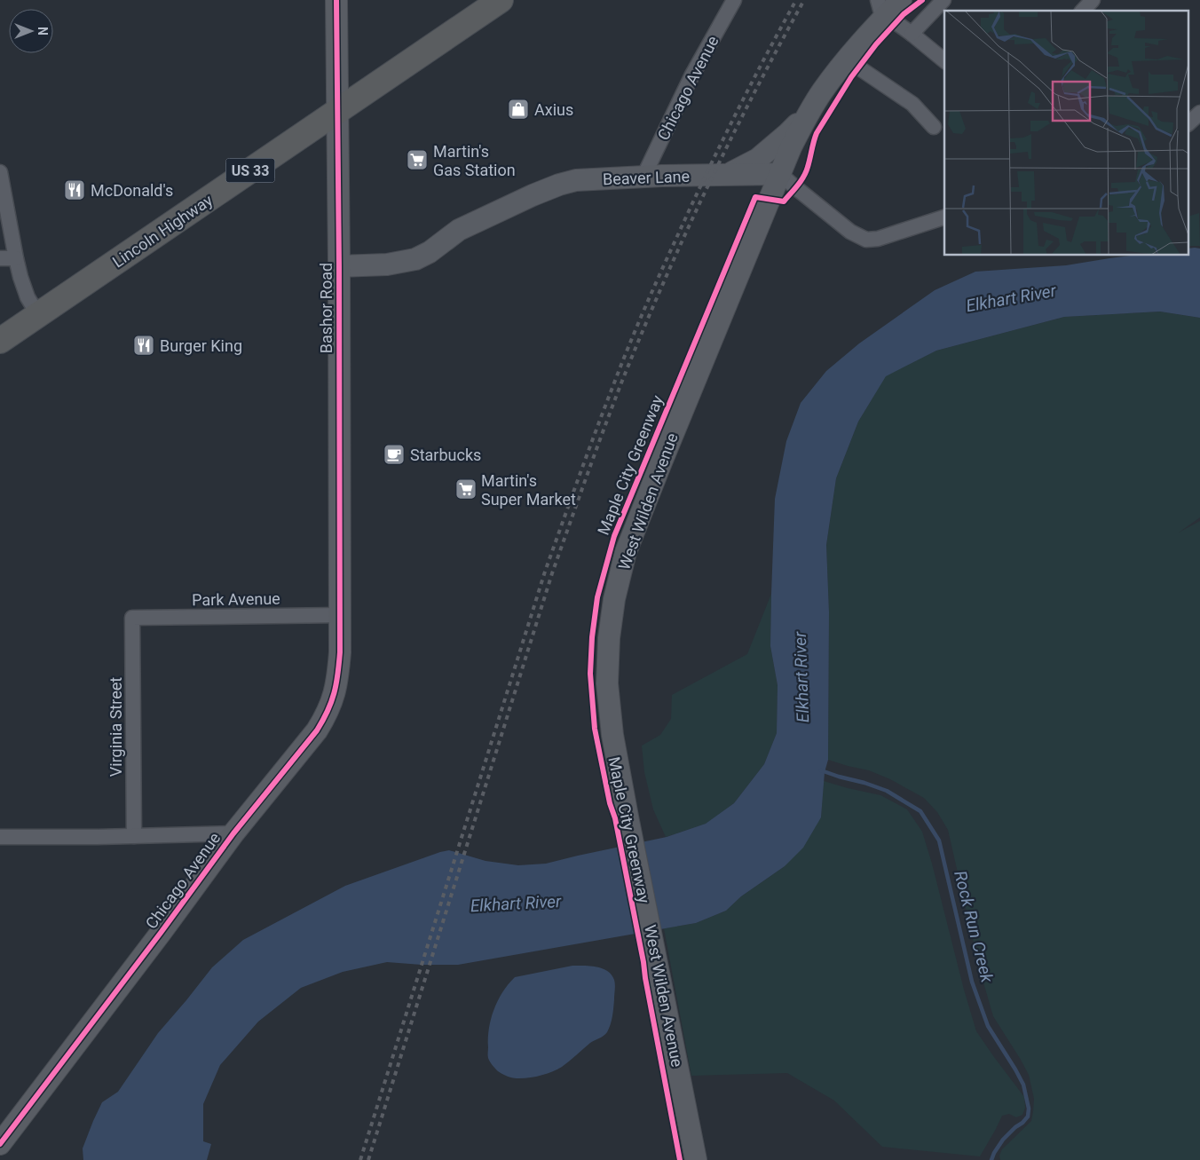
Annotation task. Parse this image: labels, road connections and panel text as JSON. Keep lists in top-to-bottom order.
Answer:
{
  "streets": {
    "highway": ["US 33", "Lincoln Highway"],
    "street": [
      "Chicago Avenue",
      "Beaver Lane",
      "Bashor Road",
      "West Wilden Avenue",
      "Park Avenue",
      "Virginia Street"
    ],
    "cycle path": ["Maple City Greenway"]
  },
  "crossings": [
    ["Chicago Avenue", "Beaver Lane"],
    ["Chicago Avenue", "Bashor Road"],
    ["Chicago Avenue", "Park Avenue"],
    ["Beaver Lane", "Bashor Road"],
    ["Beaver Lane", "West Wilden Avenue"],
    ["Lincoln Highway", "Bashor Road"],
    ["Bashor Road", "Park Avenue"],
    ["Park Avenue", "Virginia Street"]
  ],
  "water": ["Elkhart River", "Rock Run Creek"],
  "places": {
    "shop": ["Axius"],
    "supermarket": ["Martin's Gas Station", "Martin's Super Market"],
    "restaurant": ["McDonald's", "Burger King"],
    "cafe": ["Starbucks"]
  },
  "north": "right"
}
